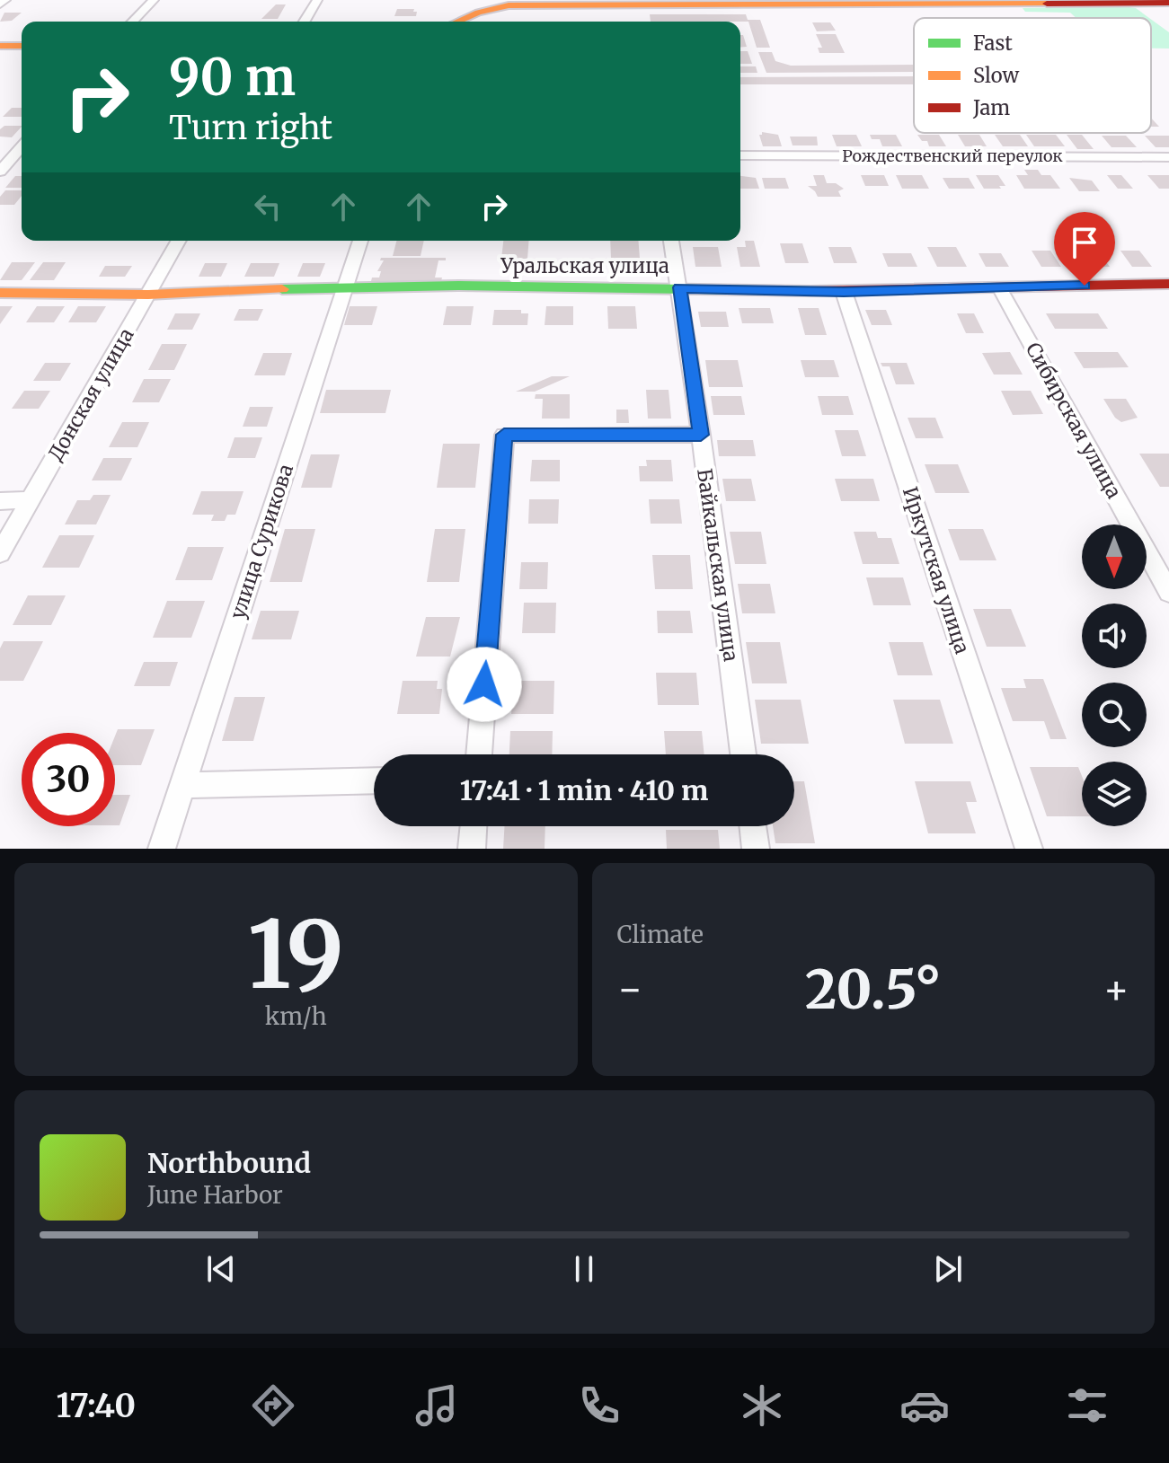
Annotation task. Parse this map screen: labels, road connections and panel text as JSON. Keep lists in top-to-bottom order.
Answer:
{
  "streets": {
    "street": [
      "Рождественский переулок",
      "Уральская улица",
      "Донская улица",
      "Сибирская улица",
      "улица Сурикова",
      "Байкальская улица",
      "Иркутская улица"
    ]
  },
  "crossings": [
    ["Уральская улица", "Донская улица"],
    ["Уральская улица", "Сибирская улица"],
    ["Уральская улица", "улица Сурикова"],
    ["Уральская улица", "Байкальская улица"],
    ["Уральская улица", "Иркутская улица"]
  ],
  "legend": ["Fast", "Slow", "Jam"],
  "north": "bottom",
  "page": {
    "turn": ["90 m", "Turn right"],
    "limit": "30",
    "trip": "17:41 · 1 min · 410 m",
    "tile": [
      ["19", "km/h"],
      "Climate"
    ],
    "heat": ["−", "20.5°", "+"],
    "song": ["Northbound", "June Harbor"],
    "tabs": "17:40"
  }
}
